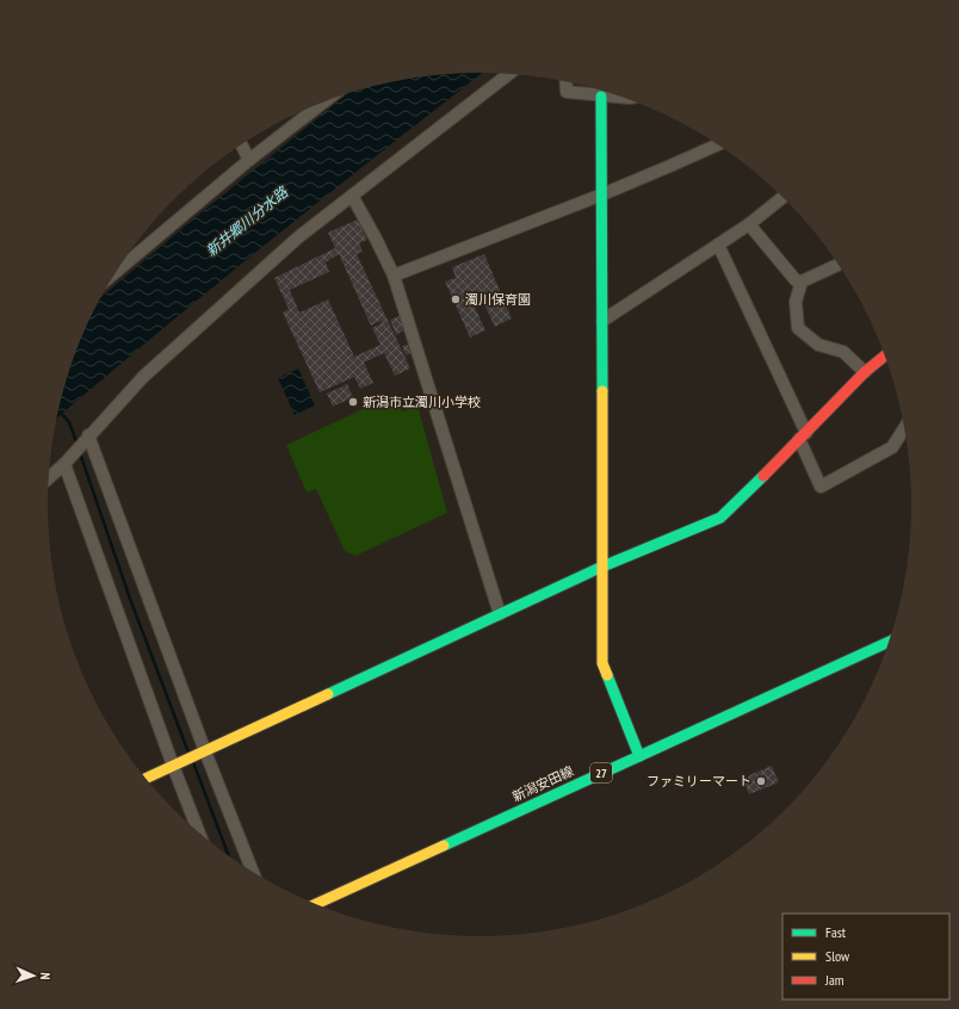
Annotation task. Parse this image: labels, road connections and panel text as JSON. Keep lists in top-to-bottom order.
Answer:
{
  "streets": {
    "street": ["27", "新潟安田線"]
  },
  "water": ["新井郷川分水路"],
  "places": ["濁川保育園", "新潟市立濁川小学校", "ファミリーマート"],
  "legend": ["Fast", "Slow", "Jam"],
  "north": "right"
}
